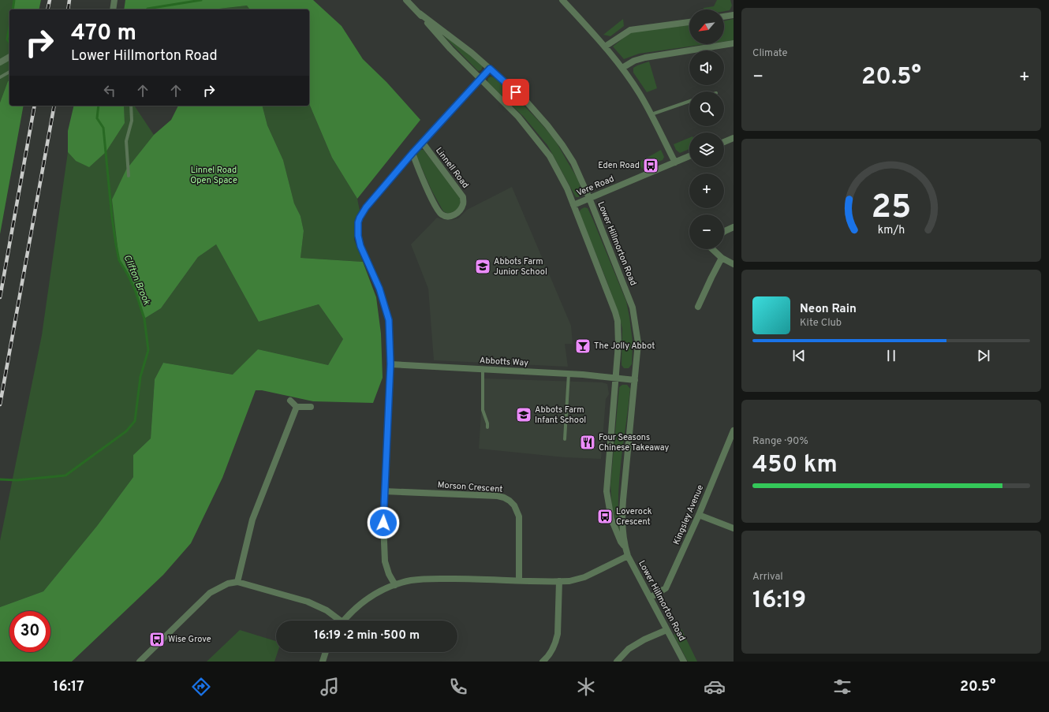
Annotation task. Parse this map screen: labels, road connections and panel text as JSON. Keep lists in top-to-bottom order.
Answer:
{
  "streets": {
    "street": [
      "Linnell Road",
      "Vere Road",
      "Lower Hillmorton Road",
      "Abbotts Way",
      "Morson Crescent",
      "Kingsley Avenue"
    ]
  },
  "crossings": [
    ["Vere Road", "Lower Hillmorton Road"],
    ["Lower Hillmorton Road", "Abbotts Way"],
    ["Lower Hillmorton Road", "Kingsley Avenue"]
  ],
  "water": ["Clifton Brook"],
  "parks": ["Linnel Road Open Space"],
  "places": {
    "bus stop": ["Eden Road", "Loverock Crescent", "Wise Grove"],
    "school or university": ["Abbots Farm Junior School", "Abbots Farm Infant School"],
    "bar": ["The Jolly Abbot"],
    "restaurant": ["Four Seasons Chinese Takeaway"]
  },
  "north": "bottom left",
  "page": {
    "tile": [
      "Climate",
      ["Range · 90%", "450 km"],
      ["Arrival", "16:19"]
    ],
    "map_buttons": ["+", "−"],
    "turn": ["470 m", "Lower Hillmorton Road"],
    "heat": ["−", "20.5°", "+"],
    "song": ["Neon Rain", "Kite Club"],
    "limit": "30",
    "trip": "16:19 · 2 min · 500 m",
    "tabs": ["16:17", "20.5°"],
    "gauge": ["25", "km/h"]
  }
}
